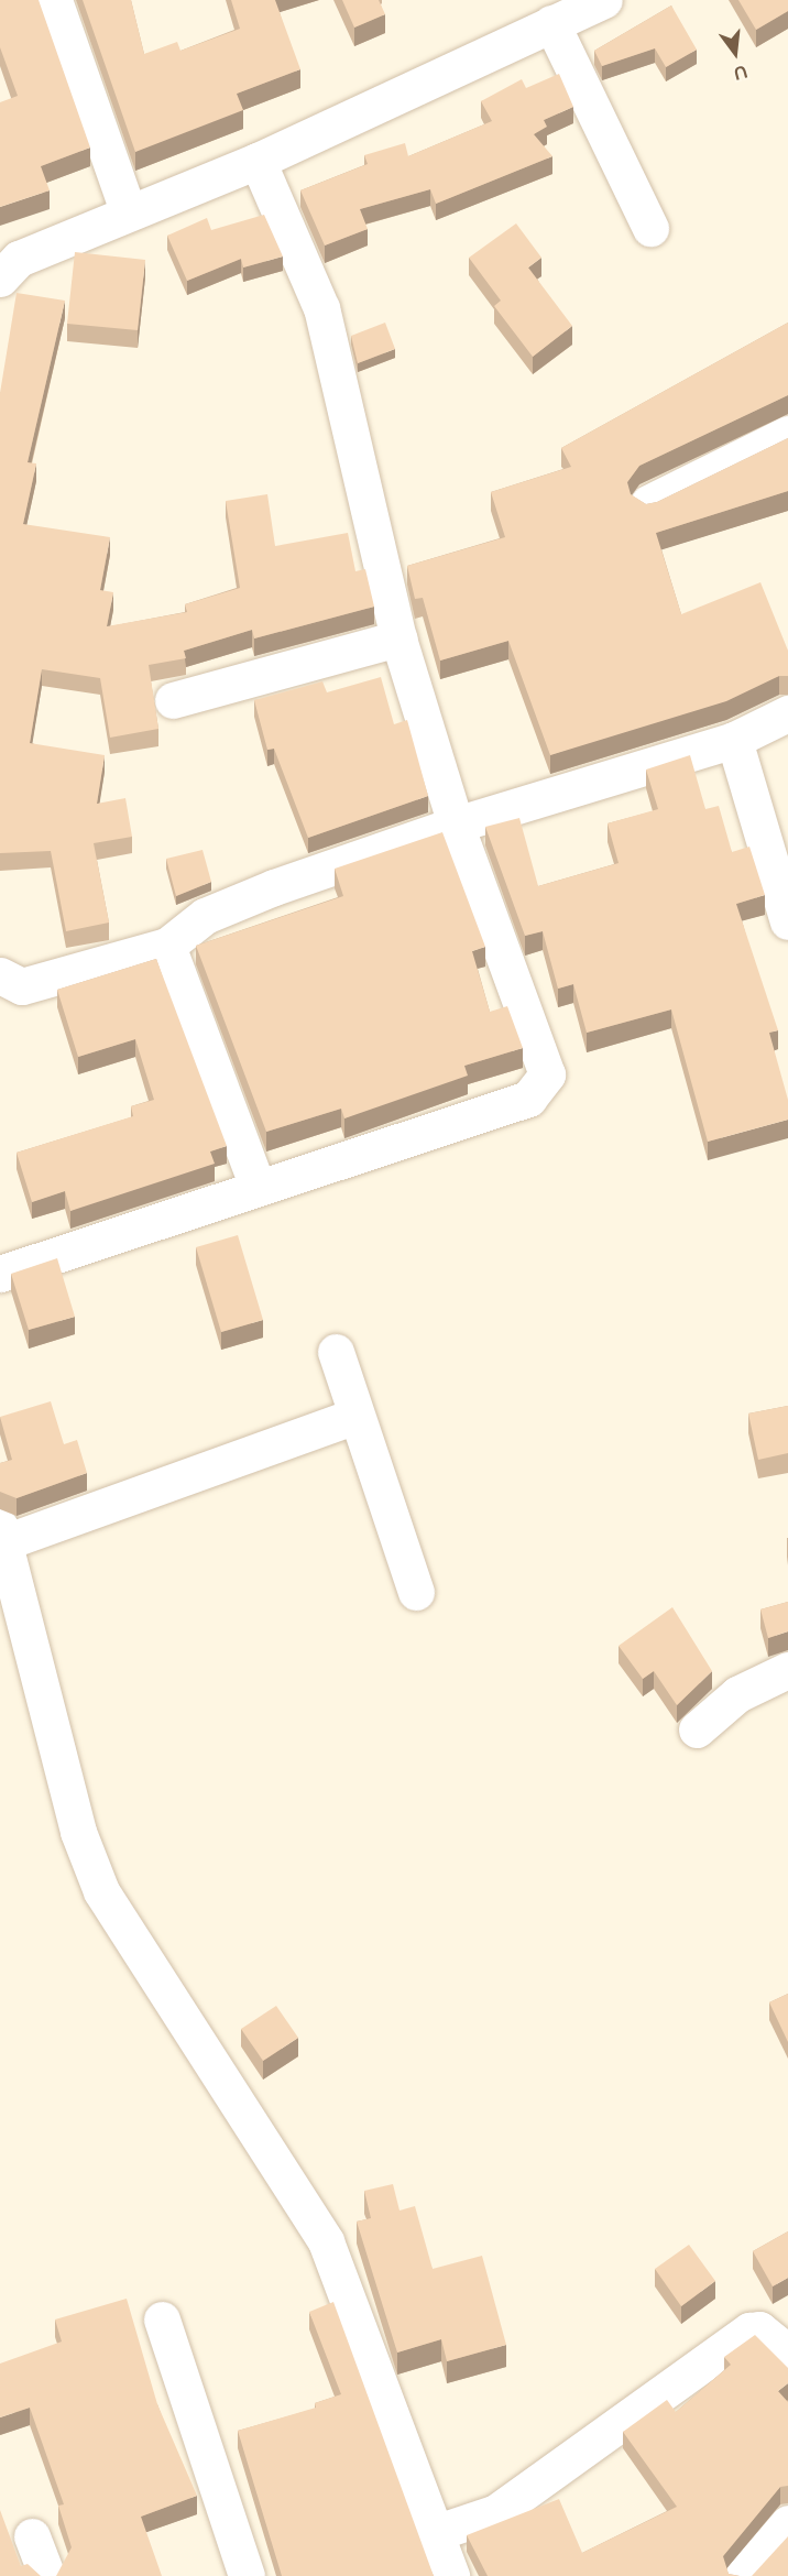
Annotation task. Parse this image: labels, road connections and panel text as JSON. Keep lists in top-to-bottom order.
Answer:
{
  "north": "bottom"
}
